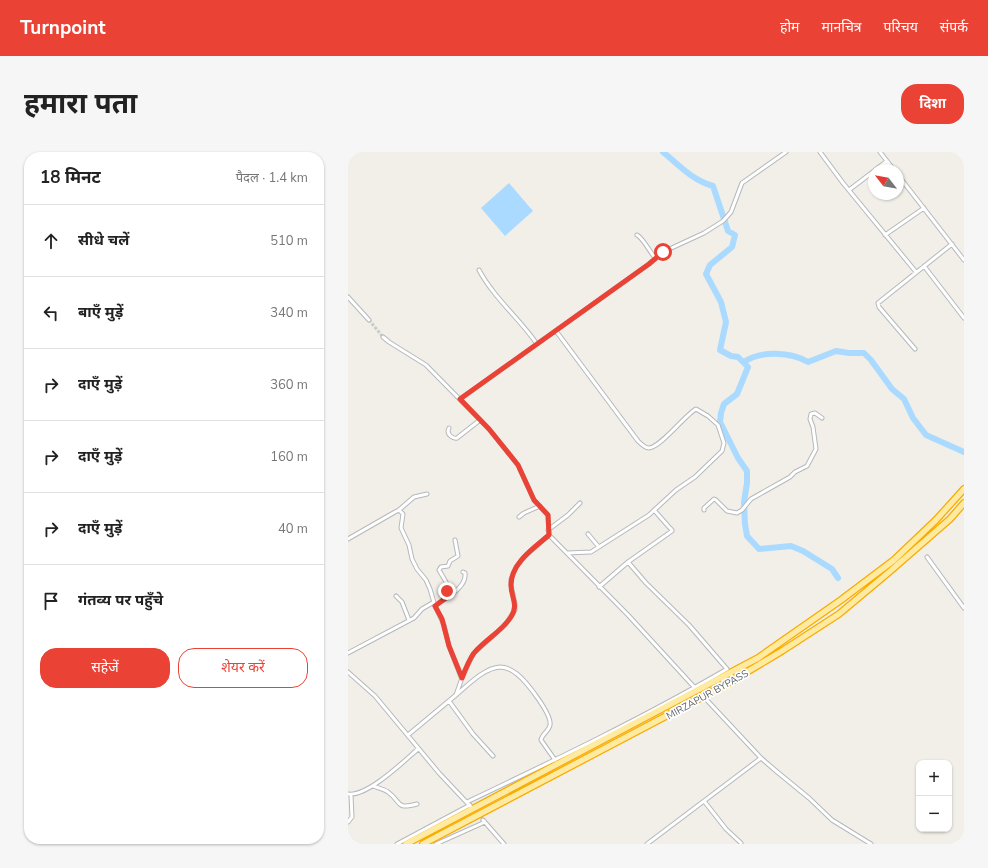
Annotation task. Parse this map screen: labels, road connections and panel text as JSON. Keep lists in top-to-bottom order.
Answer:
{
  "streets": {
    "highway": ["MIRZAPUR BYPASS"]
  },
  "north": "top left",
  "page": {
    "header": "Turnpoint",
    "nav": [
      "होम",
      "मानचित्र",
      "परिचय",
      "संपर्क"
    ],
    "buttons": [
      "दिशा",
      ["सहेजें", "शेयर करें"]
    ],
    "title": "हमारा पता",
    "heading": ["18 मिनट", "पैदल · 1.4 km"],
    "list": [
      ["सीधे चलें", "510 m"],
      ["बाएँ मुड़ें", "340 m"],
      ["दाएँ मुड़ें", "360 m"],
      ["दाएँ मुड़ें", "160 m"],
      ["दाएँ मुड़ें", "40 m"],
      "गंतव्य पर पहुँचे"
    ],
    "map_buttons": ["+", "−"]
  }
}
